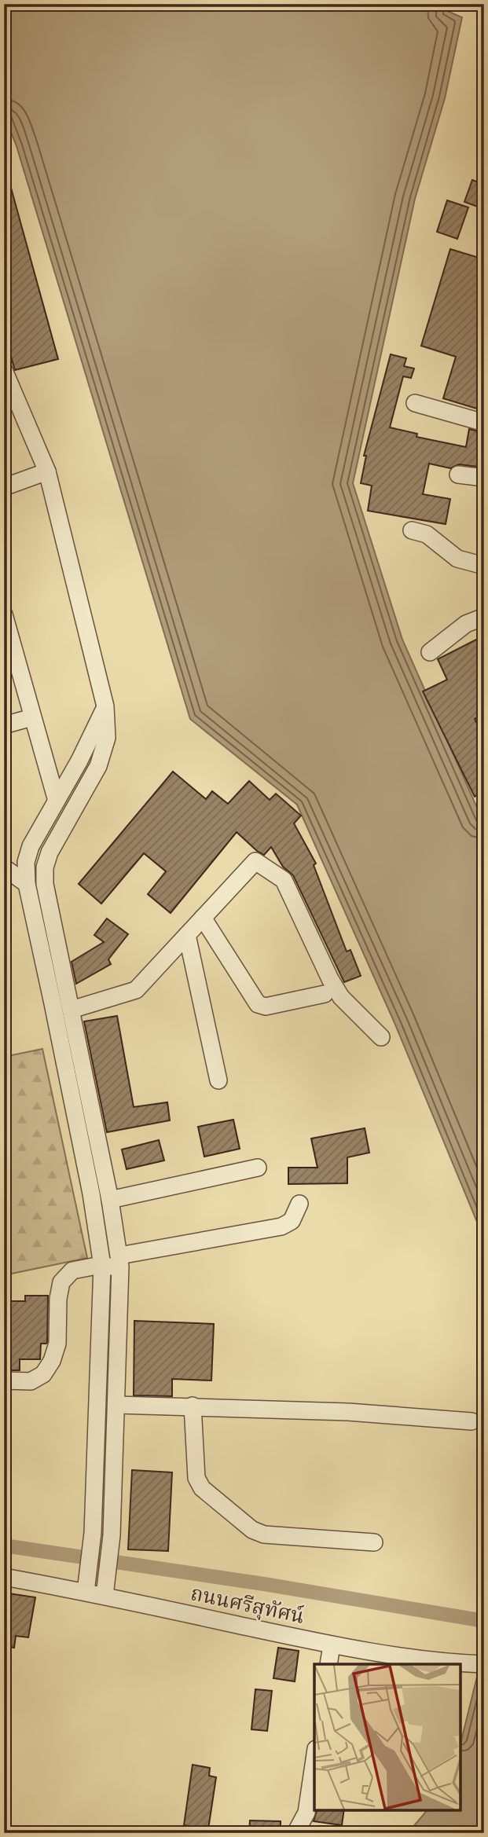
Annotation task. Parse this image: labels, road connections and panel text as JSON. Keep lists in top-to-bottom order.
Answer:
{
  "streets": {
    "street": ["ถนนศรีสุทัศน์"]
  }
}
